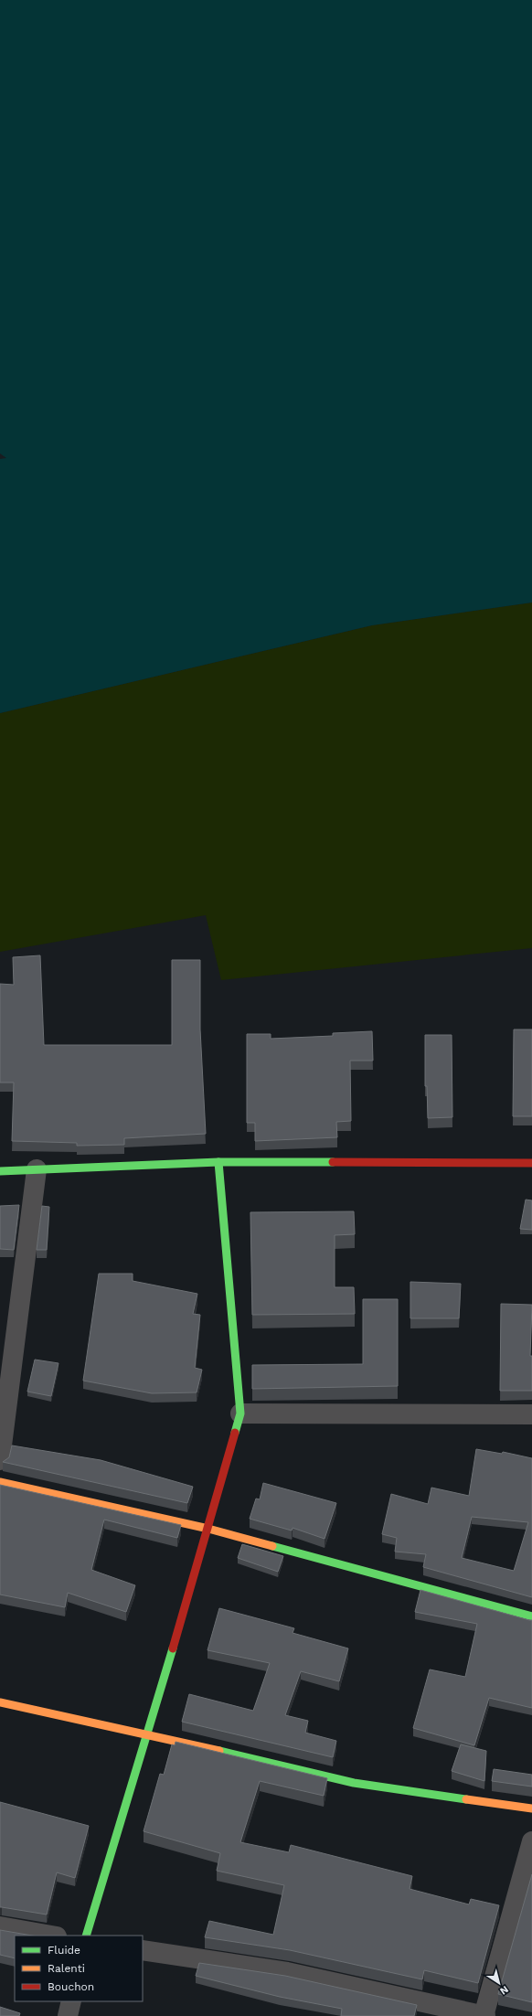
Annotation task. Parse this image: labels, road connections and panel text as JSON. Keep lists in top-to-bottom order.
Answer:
{
  "legend": ["Fluide", "Ralenti", "Bouchon"],
  "north": "bottom right"
}
